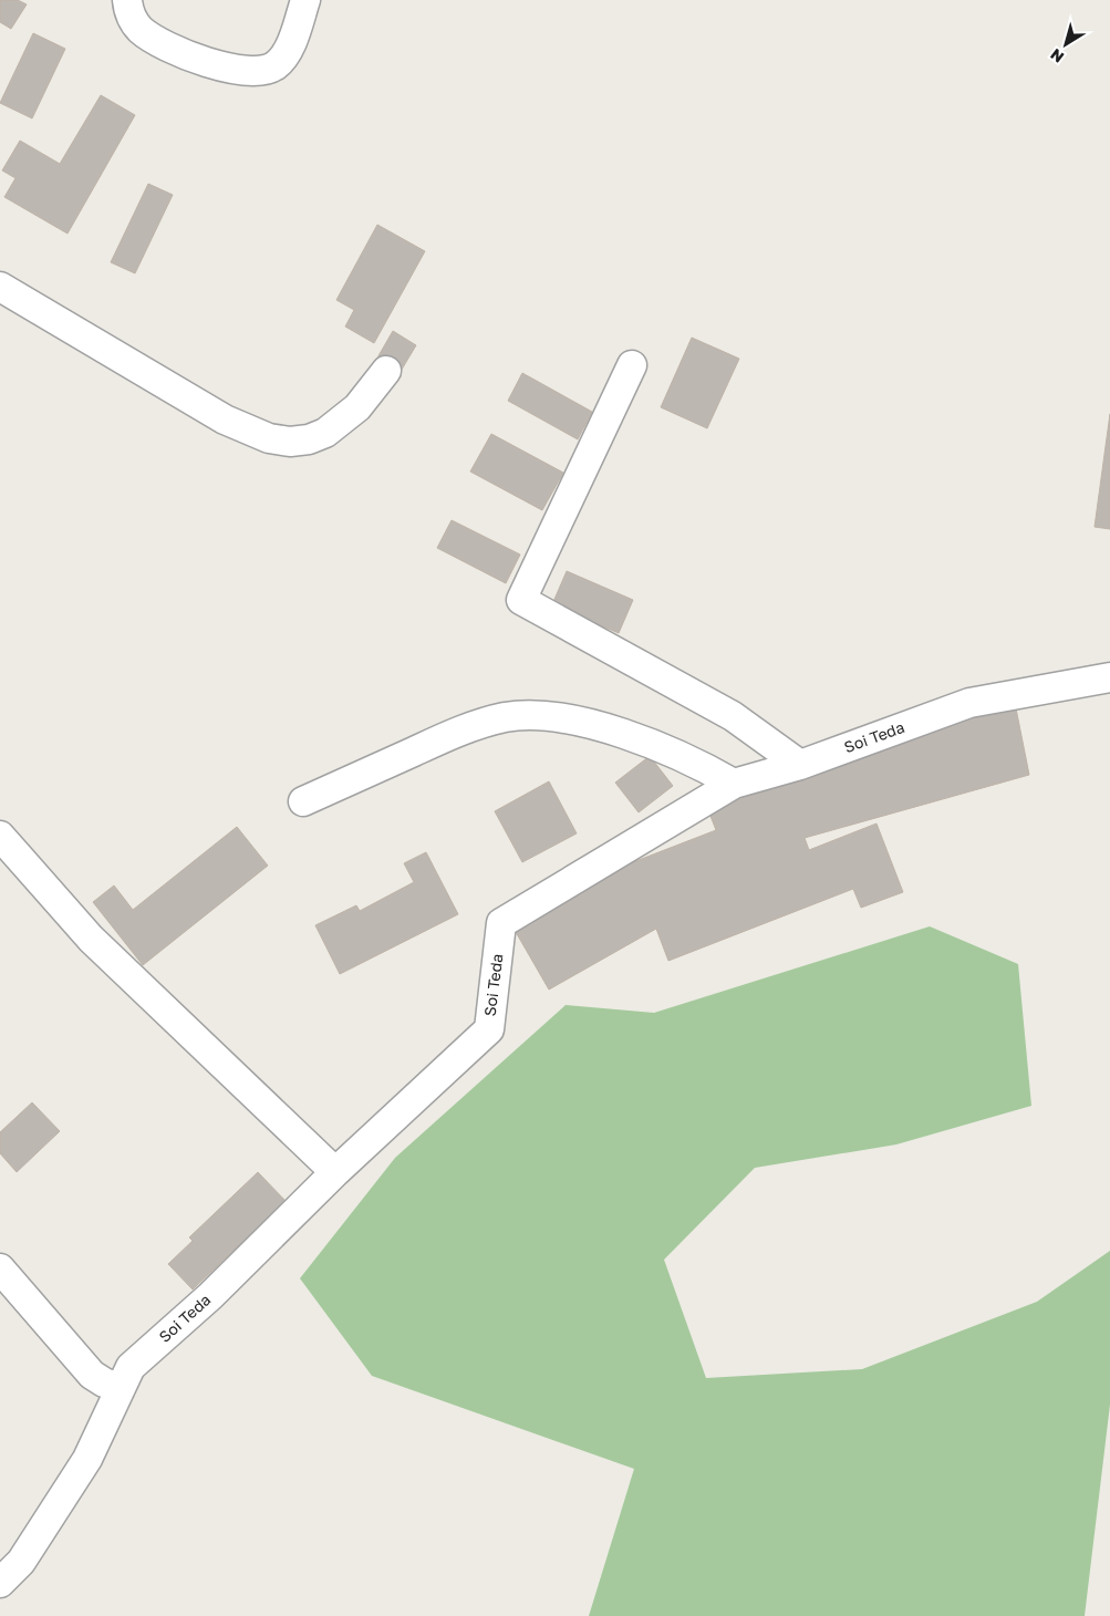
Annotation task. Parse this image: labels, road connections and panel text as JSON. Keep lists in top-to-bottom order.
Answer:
{
  "streets": {
    "street": ["Soi Teda"]
  },
  "north": "bottom left"
}
